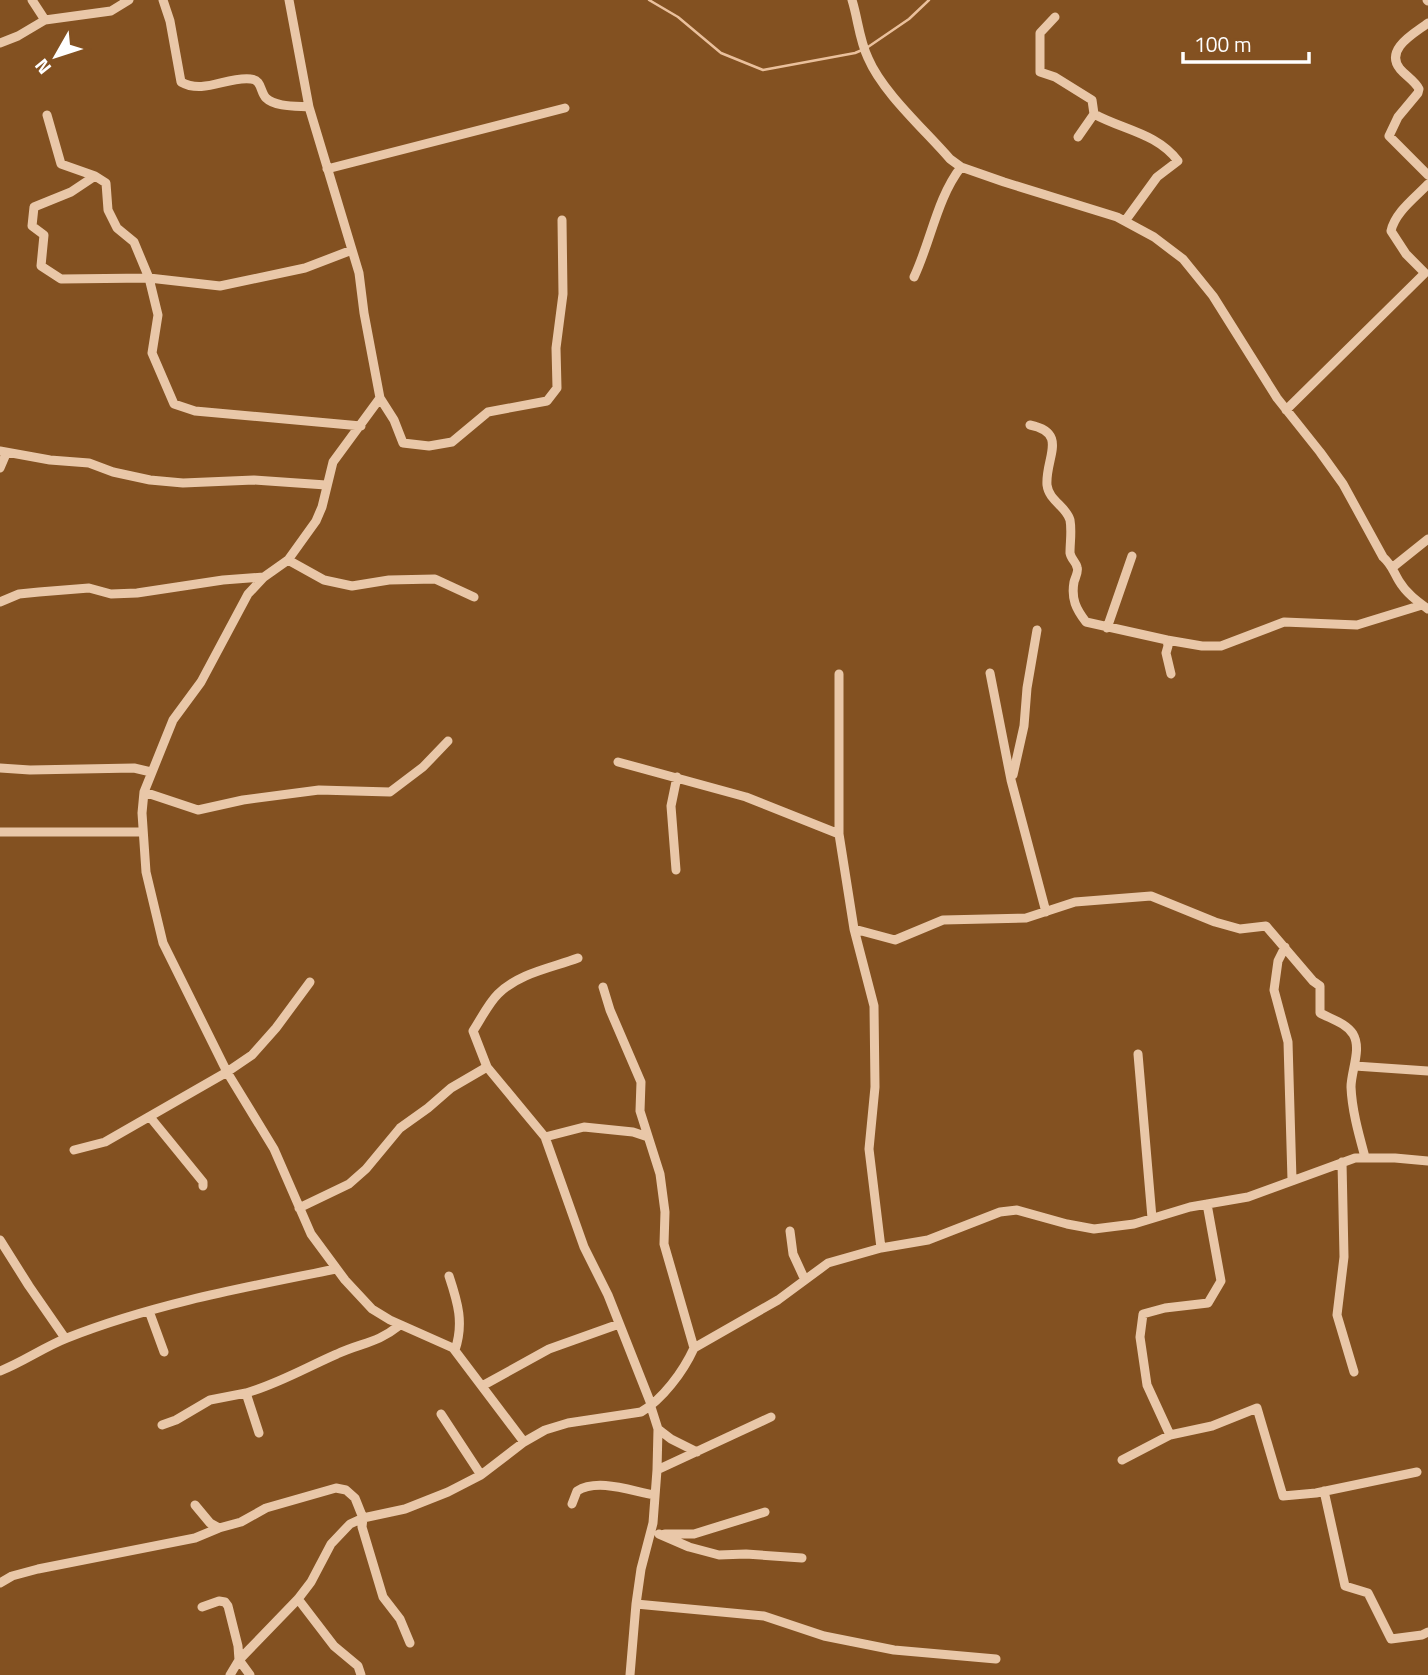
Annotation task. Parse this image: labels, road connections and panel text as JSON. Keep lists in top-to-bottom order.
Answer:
{
  "scale_bar": "100 m",
  "north": "bottom left"
}
